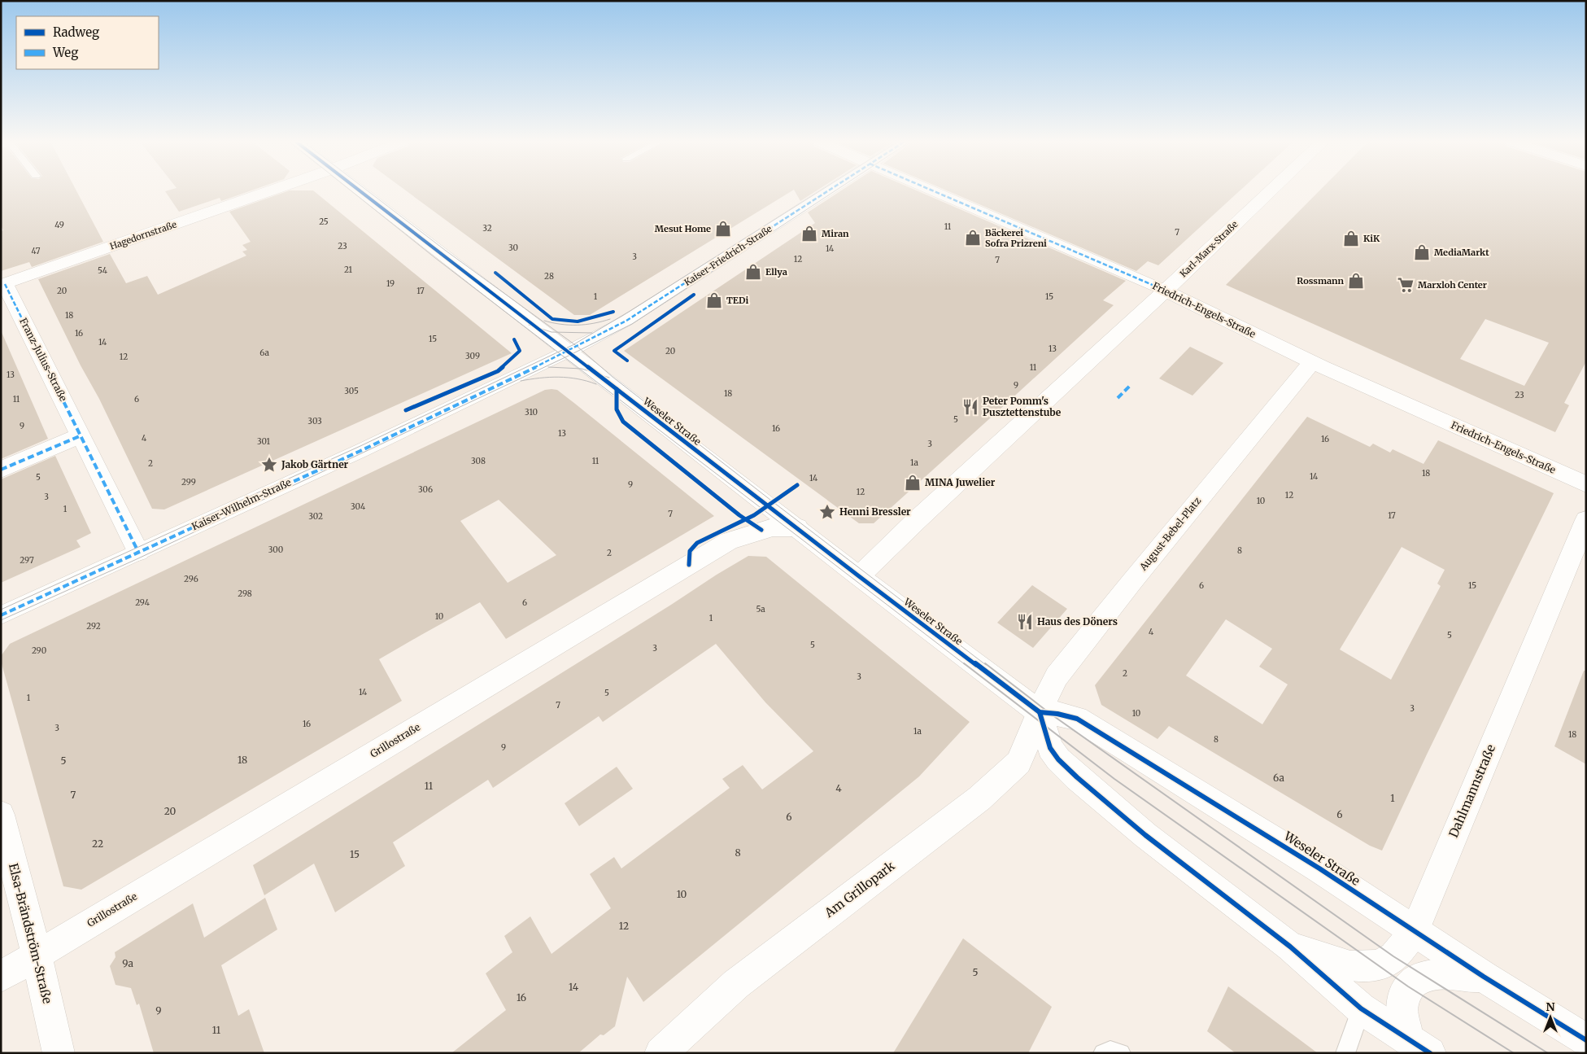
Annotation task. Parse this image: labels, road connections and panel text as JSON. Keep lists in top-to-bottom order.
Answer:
{
  "streets": {
    "street": [
      "Hagedornstraße",
      "Karl-Marx-Straße",
      "Kaiser-Friedrich-Straße",
      "Friedrich-Engels-Straße",
      "Franz-Julius-Straße",
      "Weseler Straße",
      "Kaiser-Wilhelm-Straße",
      "August-Bebel-Platz",
      "Grillostraße",
      "Dahlmannstraße",
      "Am Grillopark",
      "Elsa-Brändström-Straße"
    ]
  },
  "crossings": [
    ["Hagedornstraße", "Franz-Julius-Straße"],
    ["Karl-Marx-Straße", "Friedrich-Engels-Straße"],
    ["Kaiser-Friedrich-Straße", "Weseler Straße"],
    ["Kaiser-Friedrich-Straße", "Kaiser-Wilhelm-Straße"],
    ["Friedrich-Engels-Straße", "August-Bebel-Platz"],
    ["Franz-Julius-Straße", "Kaiser-Wilhelm-Straße"],
    ["Weseler Straße", "Kaiser-Wilhelm-Straße"],
    ["Weseler Straße", "August-Bebel-Platz"],
    ["Weseler Straße", "Grillostraße"],
    ["Weseler Straße", "Dahlmannstraße"],
    ["Weseler Straße", "Am Grillopark"],
    ["August-Bebel-Platz", "Am Grillopark"],
    ["Grillostraße", "Elsa-Brändström-Straße"]
  ],
  "places": {
    "shop": [
      "Mesut Home",
      "Miran",
      "Bäckerei Sofra Prizreni",
      "KiK",
      "MediaMarkt",
      "Ellya",
      "Rossmann",
      "TEDi",
      "MINA Juwelier"
    ],
    "supermarket": ["Marxloh Center"],
    "restaurant": ["Peter Pomm's Pusztettenstube", "Haus des Döners"],
    "place": ["Jakob Gärtner", "Henni Bressler"]
  },
  "house_numbers": [
    "25",
    "49",
    "11",
    "32",
    "7",
    "23",
    "30",
    "14",
    "47",
    "3",
    "12",
    "7",
    "21",
    "54",
    "28",
    "19",
    "20",
    "17",
    "1",
    "15",
    "18",
    "16",
    "15",
    "14",
    "13",
    "20",
    "6a",
    "309",
    "12",
    "11",
    "13",
    "9",
    "305",
    "18",
    "23",
    "11",
    "6",
    "310",
    "5",
    "303",
    "9",
    "16",
    "13",
    "4",
    "16",
    "301",
    "3",
    "308",
    "11",
    "1a",
    "2",
    "18",
    "14",
    "5",
    "14",
    "299",
    "9",
    "306",
    "12",
    "12",
    "3",
    "10",
    "304",
    "1",
    "7",
    "17",
    "302",
    "300",
    "8",
    "2",
    "297",
    "296",
    "6",
    "15",
    "298",
    "294",
    "6",
    "5a",
    "10",
    "1",
    "292",
    "4",
    "5",
    "5",
    "3",
    "290",
    "2",
    "3",
    "14",
    "5",
    "1",
    "7",
    "3",
    "10",
    "16",
    "3",
    "1a",
    "18",
    "8",
    "9",
    "18",
    "5",
    "6a",
    "11",
    "4",
    "7",
    "1",
    "20",
    "6",
    "6",
    "22",
    "8",
    "15",
    "10",
    "12",
    "9a",
    "5",
    "14",
    "16",
    "9",
    "11"
  ],
  "legend": ["Radweg", "Weg"],
  "north": "top"
}
